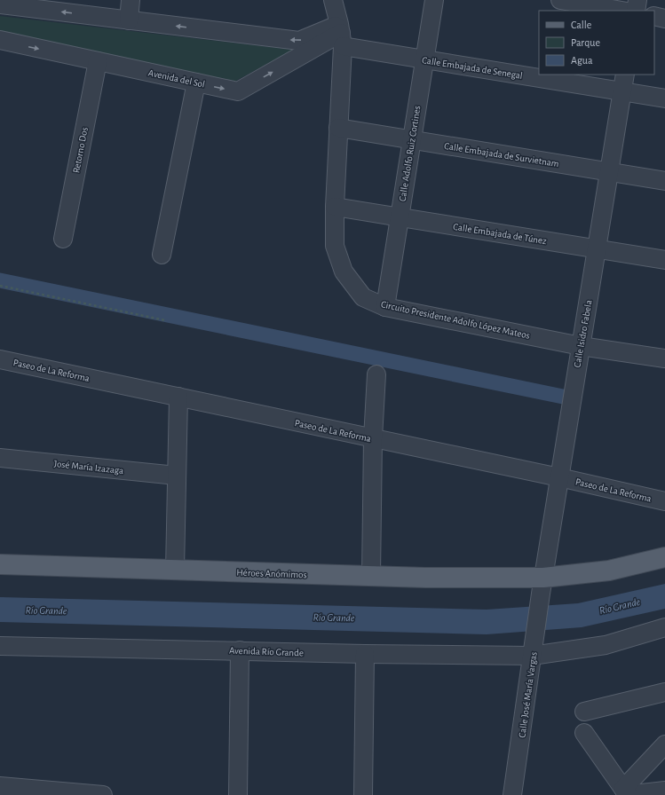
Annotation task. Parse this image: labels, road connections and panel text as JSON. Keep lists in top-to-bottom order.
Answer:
{
  "streets": {
    "main road": ["Héroes Anómimos"],
    "street": [
      "Calle Embajada de Senegal",
      "Avenida del Sol",
      "Retorno Dos",
      "Calle Adolfo Ruiz Cortines",
      "Calle Embajada de Survietnam",
      "Calle Embajada de Túnez",
      "Circuito Presidente Adolfo López Mateos",
      "Calle Isidro Fabela",
      "Paseo de La Reforma",
      "José María Izazaga",
      "Avenida Río Grande",
      "Calle José María Vargas"
    ]
  },
  "crossings": [
    ["Calle Embajada de Senegal", "Avenida del Sol"],
    ["Calle Embajada de Senegal", "Calle Adolfo Ruiz Cortines"],
    ["Calle Embajada de Senegal", "Circuito Presidente Adolfo López Mateos"],
    ["Calle Embajada de Senegal", "Calle Isidro Fabela"],
    ["Avenida del Sol", "Retorno Dos"],
    ["Avenida del Sol", "Circuito Presidente Adolfo López Mateos"],
    ["Calle Adolfo Ruiz Cortines", "Calle Embajada de Survietnam"],
    ["Calle Adolfo Ruiz Cortines", "Calle Embajada de Túnez"],
    ["Calle Adolfo Ruiz Cortines", "Circuito Presidente Adolfo López Mateos"],
    ["Calle Embajada de Survietnam", "Circuito Presidente Adolfo López Mateos"],
    ["Calle Embajada de Survietnam", "Calle Isidro Fabela"],
    ["Calle Embajada de Túnez", "Circuito Presidente Adolfo López Mateos"],
    ["Calle Embajada de Túnez", "Calle Isidro Fabela"],
    ["Circuito Presidente Adolfo López Mateos", "Calle Isidro Fabela"],
    ["Calle Isidro Fabela", "Paseo de La Reforma"],
    ["Calle Isidro Fabela", "Héroes Anómimos"],
    ["Calle Isidro Fabela", "Calle José María Vargas"],
    ["Héroes Anómimos", "Calle José María Vargas"],
    ["Avenida Río Grande", "Calle José María Vargas"]
  ],
  "water": ["Río Grande"],
  "legend": ["Calle", "Parque", "Agua"]
}
